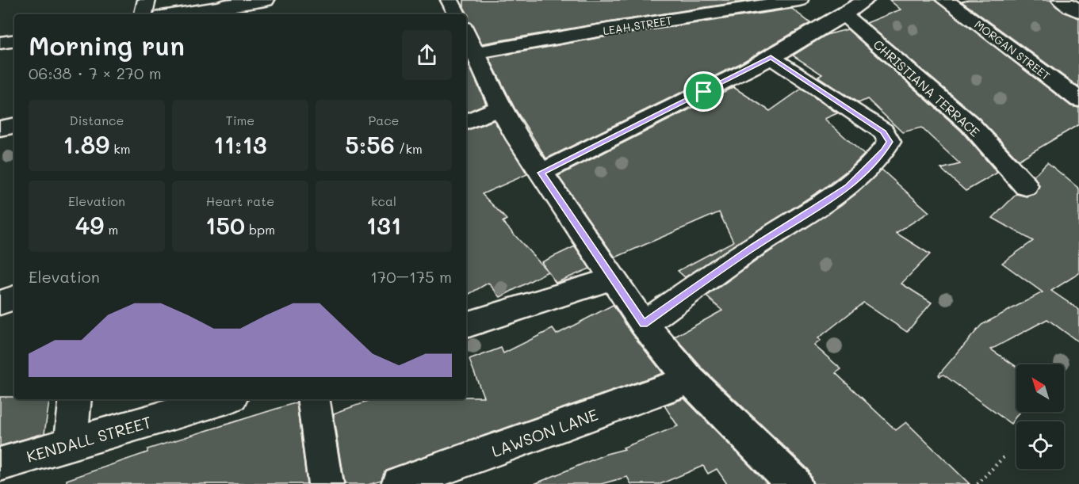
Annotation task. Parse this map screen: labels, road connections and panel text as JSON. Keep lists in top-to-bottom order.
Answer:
{
  "streets": {
    "street": [
      "LEAH STREET",
      "MORGAN STREET",
      "CHRISTIANA TERRACE",
      "LAWSON LANE",
      "KENDALL STREET"
    ]
  },
  "north": "top left",
  "page": {
    "heading": ["Morning run", "06:38 · 7 × 270 m"],
    "stats": [
      ["Distance", "1.89 km"],
      ["Time", "11:13"],
      ["Pace", "5:56 /km"],
      ["Elevation", "49 m"],
      ["Heart rate", "150 bpm"],
      ["kcal", "131"]
    ],
    "chart": ["Elevation", "170–175 m"]
  }
}
